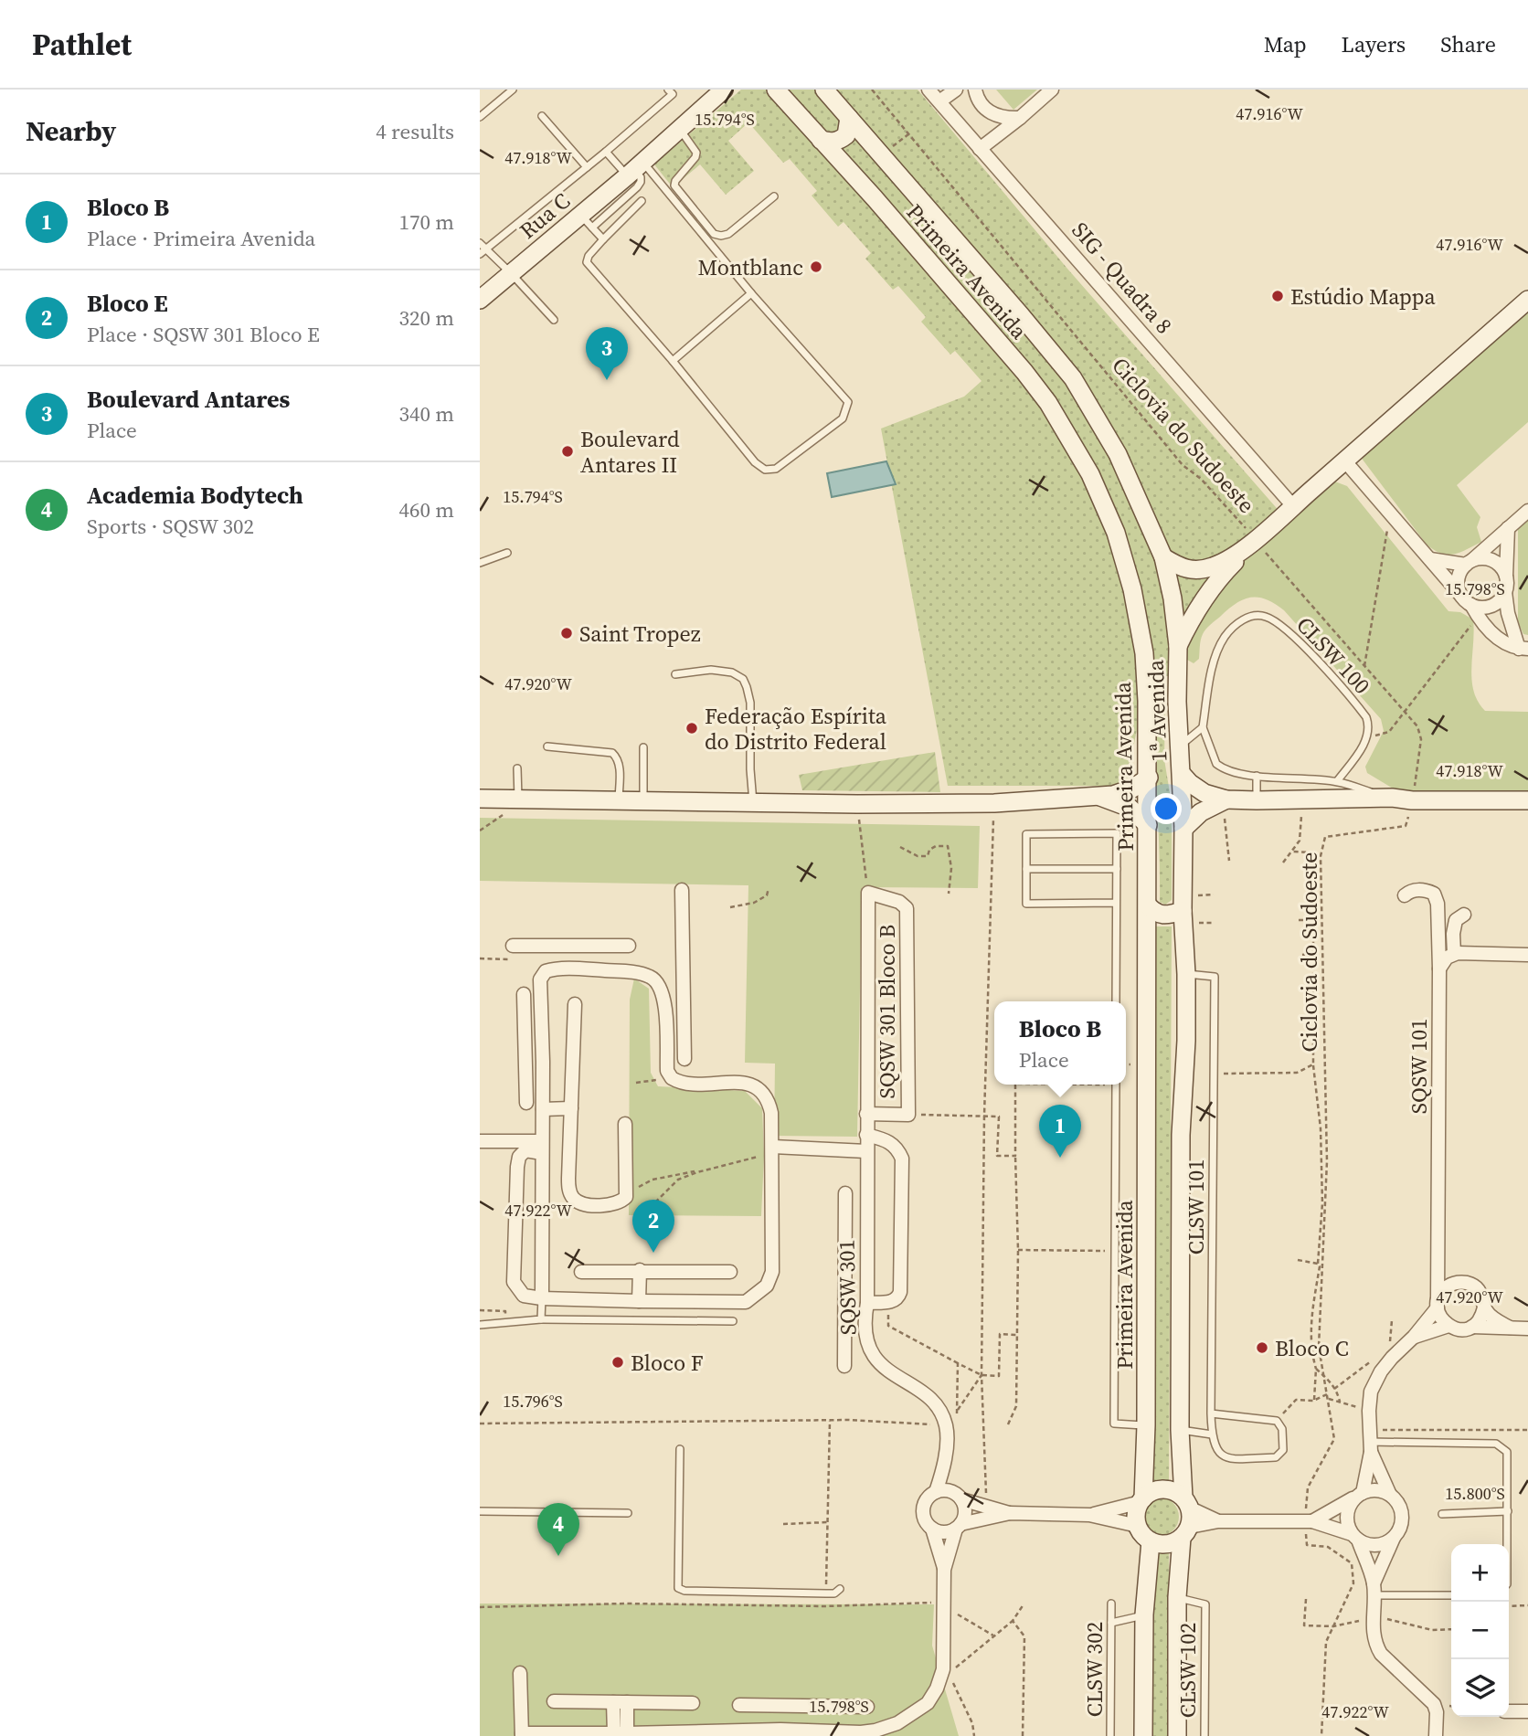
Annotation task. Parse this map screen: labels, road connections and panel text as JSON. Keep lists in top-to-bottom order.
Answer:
{
  "streets": {
    "main road": ["Rua C", "Primeira Avenida", "1ª Avenida"],
    "street": [
      "SIG - Quadra 8",
      "SQSW 301 Bloco B",
      "SQSW 101",
      "SQSW 301"
    ],
    "lane": [
      "CLSW 100",
      "CLSW 101",
      "CLSW 302",
      "CLSW 102"
    ],
    "path": ["Ciclovia do Sudoeste"]
  },
  "crossings": [
    ["Primeira Avenida", "1ª Avenida"],
    ["SQSW 301 Bloco B", "SQSW 301"]
  ],
  "places": [
    "Montblanc",
    "Estúdio Mappa",
    "Boulevard Antares II",
    "Saint Tropez",
    "Federação Espírita do Distrito Federal",
    "Bloco C",
    "Bloco F"
  ],
  "page": {
    "header": "Pathlet",
    "nav": ["Map", "Layers", "Share"],
    "heading": ["Nearby", "4 results"],
    "list": [
      {
        "mark": "1",
        "name": "Bloco B",
        "note": "Place · Primeira Avenida",
        "value": "170 m"
      },
      {
        "mark": "2",
        "name": "Bloco E",
        "note": "Place · SQSW 301 Bloco E",
        "value": "320 m"
      },
      {
        "mark": "3",
        "name": "Boulevard Antares",
        "note": "Place",
        "value": "340 m"
      },
      {
        "mark": "4",
        "name": "Academia Bodytech",
        "note": "Sports · SQSW 302",
        "value": "460 m"
      }
    ],
    "pins": [
      "3",
      "1",
      "2",
      "4"
    ],
    "popup": ["Bloco B", "Place"],
    "map_buttons": ["+", "−"]
  },
  "coordinates": [
    "47.916°W",
    "15.794°S",
    "47.918°W",
    "15.798°S",
    "47.920°W",
    "47.922°W",
    "15.796°S",
    "15.800°S"
  ]
}
